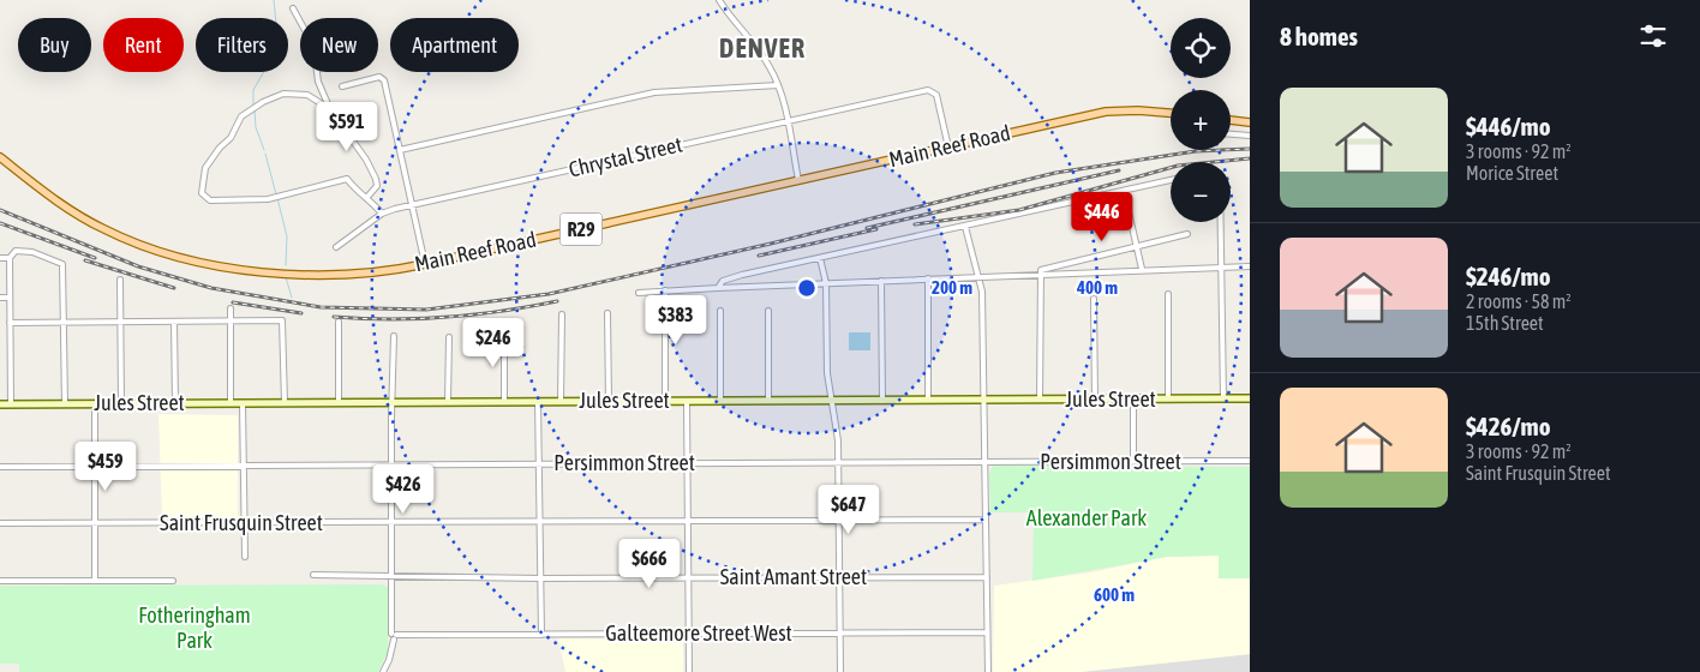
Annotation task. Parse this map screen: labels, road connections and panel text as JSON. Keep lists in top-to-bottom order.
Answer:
{
  "streets": {
    "main road": ["Main Reef Road", "R29", "Jules Street"],
    "street": [
      "Chrystal Street",
      "Persimmon Street",
      "Saint Frusquin Street",
      "Saint Amant Street",
      "Galteemore Street West"
    ]
  },
  "crossings": [
    ["Main Reef Road", "Chrystal Street"]
  ],
  "districts": ["DENVER"],
  "parks": ["Alexander Park", "Fotheringham Park"],
  "page": {
    "heading": "8 homes",
    "map_buttons": ["+", "−"],
    "chip": [
      "Buy",
      "Rent",
      "Filters",
      "New",
      "Apartment"
    ],
    "list": [
      {
        "name": "$446/mo",
        "note": "3 rooms · 92 m² · Morice Street"
      },
      {
        "name": "$246/mo",
        "note": "2 rooms · 58 m² · 15th Street"
      },
      {
        "name": "$426/mo",
        "note": "3 rooms · 92 m² · Saint Frusquin Street"
      }
    ],
    "price": [
      "$591",
      "$446",
      "$383",
      "$246",
      "$459",
      "$426",
      "$647",
      "$666"
    ]
  },
  "rings": ["200 m", "400 m", "600 m"]
}
